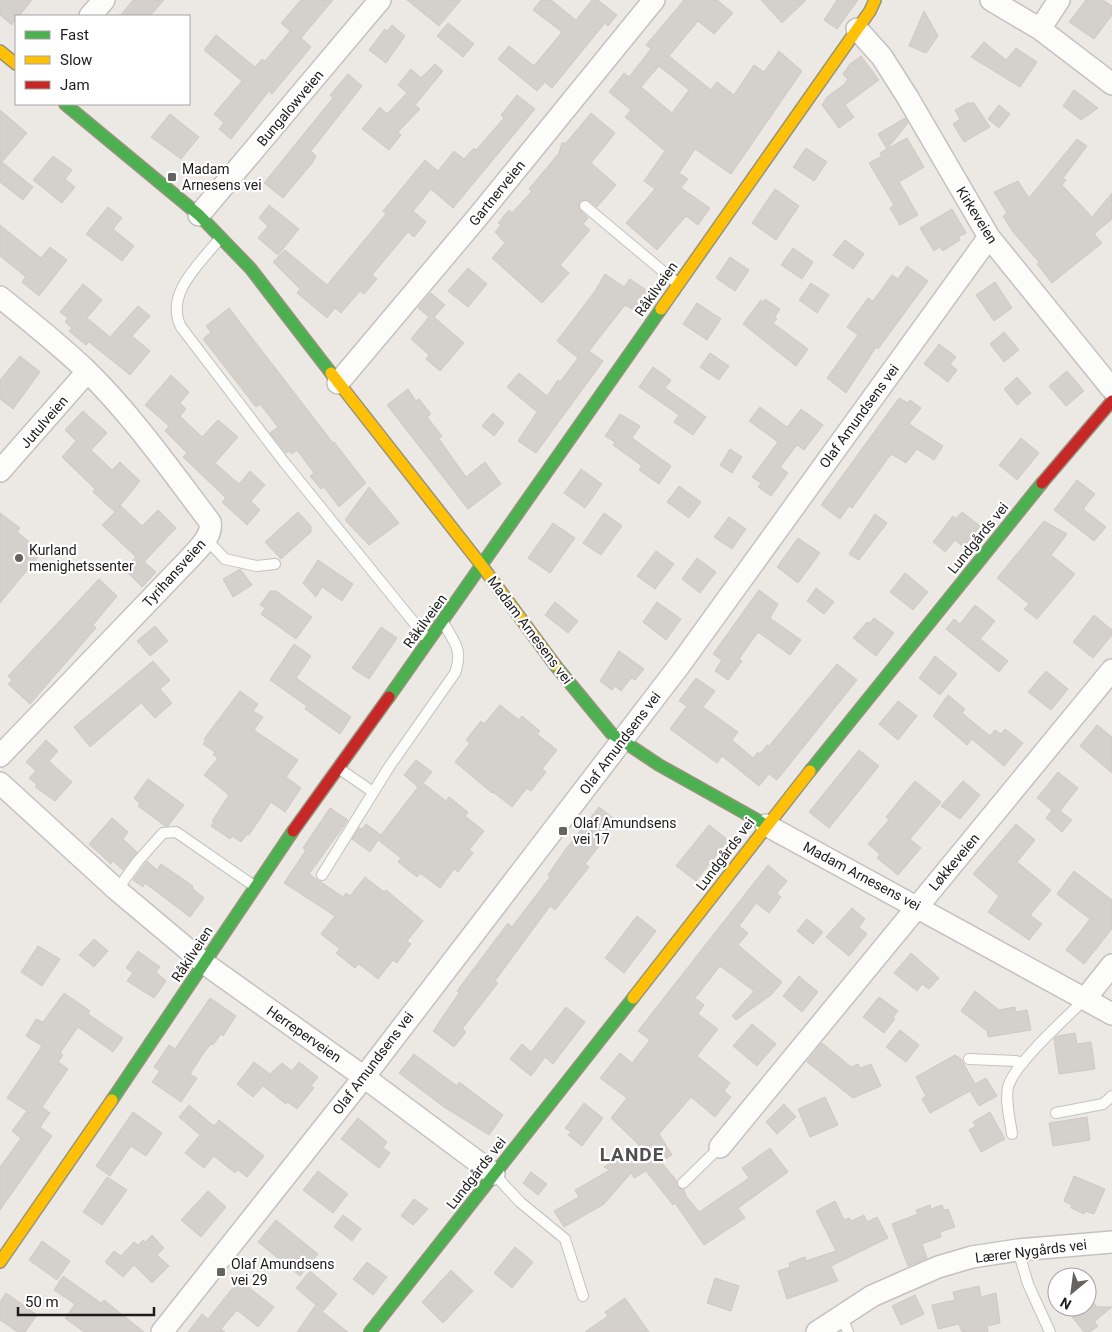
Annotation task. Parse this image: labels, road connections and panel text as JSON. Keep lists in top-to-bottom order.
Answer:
{
  "streets": {
    "street": [
      "Bungalowveien",
      "Gartnerveien",
      "Kirkeveien",
      "Råkilveien",
      "Olaf Amundsens vei",
      "Jutulveien",
      "Lundgårds vei",
      "Tyrihansveien",
      "Madam Arnesens vei",
      "Løkkeveien",
      "Herreperveien",
      "Lærer Nygårds vei"
    ]
  },
  "crossings": [
    ["Bungalowveien", "Madam Arnesens vei"],
    ["Gartnerveien", "Madam Arnesens vei"],
    ["Kirkeveien", "Råkilveien"],
    ["Kirkeveien", "Olaf Amundsens vei"],
    ["Råkilveien", "Madam Arnesens vei"],
    ["Råkilveien", "Herreperveien"],
    ["Olaf Amundsens vei", "Madam Arnesens vei"],
    ["Olaf Amundsens vei", "Herreperveien"],
    ["Jutulveien", "Tyrihansveien"],
    ["Lundgårds vei", "Madam Arnesens vei"],
    ["Lundgårds vei", "Herreperveien"],
    ["Madam Arnesens vei", "Løkkeveien"]
  ],
  "districts": ["LANDE"],
  "places": {
    "transit": ["Madam Arnesens vei", "Olaf Amundsens vei 17", "Olaf Amundsens vei 29"],
    "other": ["Kurland menighetssenter"]
  },
  "legend": ["Fast", "Slow", "Jam"],
  "scale_bar": "50 m",
  "north": "bottom left"
}
